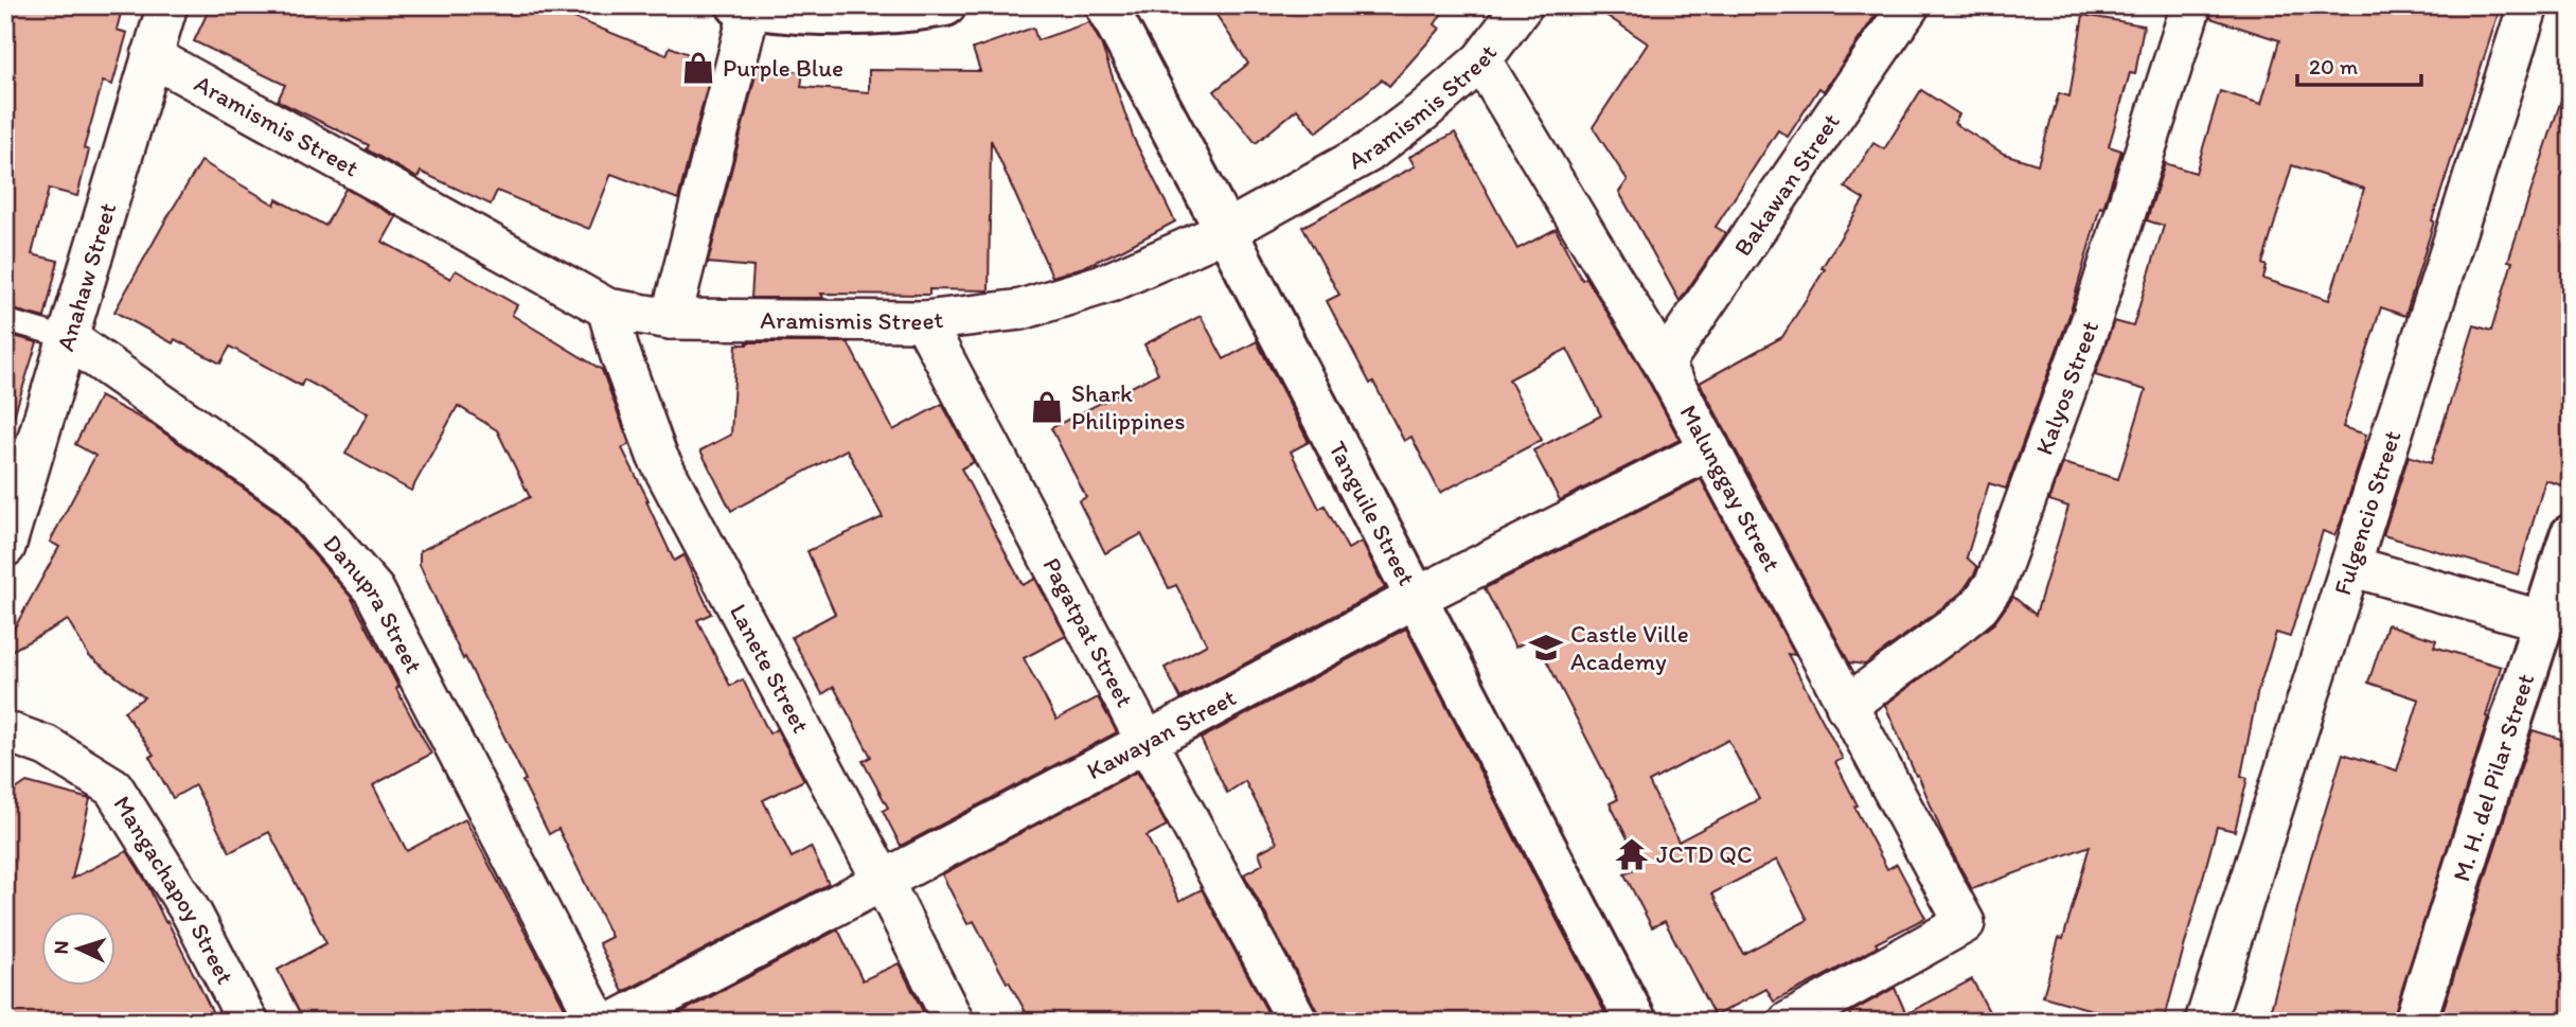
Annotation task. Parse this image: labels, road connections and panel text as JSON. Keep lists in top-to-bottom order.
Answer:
{
  "streets": {
    "street": [
      "Aramismis Street",
      "Bakawan Street",
      "Anahaw Street",
      "Kalyos Street",
      "Malunggay Street",
      "Tanguile Street",
      "Fulgencio Street",
      "Danupra Street",
      "Pagatpat Street",
      "Lanete Street",
      "Kawayan Street",
      "M. H. del Pilar Street",
      "Mangachapoy Street"
    ]
  },
  "crossings": [
    ["Aramismis Street", "Anahaw Street"],
    ["Aramismis Street", "Malunggay Street"],
    ["Aramismis Street", "Tanguile Street"],
    ["Aramismis Street", "Pagatpat Street"],
    ["Aramismis Street", "Lanete Street"],
    ["Bakawan Street", "Malunggay Street"],
    ["Anahaw Street", "Danupra Street"],
    ["Kalyos Street", "Malunggay Street"],
    ["Malunggay Street", "Kawayan Street"],
    ["Tanguile Street", "Kawayan Street"],
    ["Pagatpat Street", "Kawayan Street"],
    ["Lanete Street", "Kawayan Street"]
  ],
  "places": {
    "shop": ["Purple Blue", "Shark Philippines"],
    "school or university": ["Castle Ville Academy"],
    "temple": ["JCTD QC"]
  },
  "scale_bar": "20 m",
  "north": "left"
}
